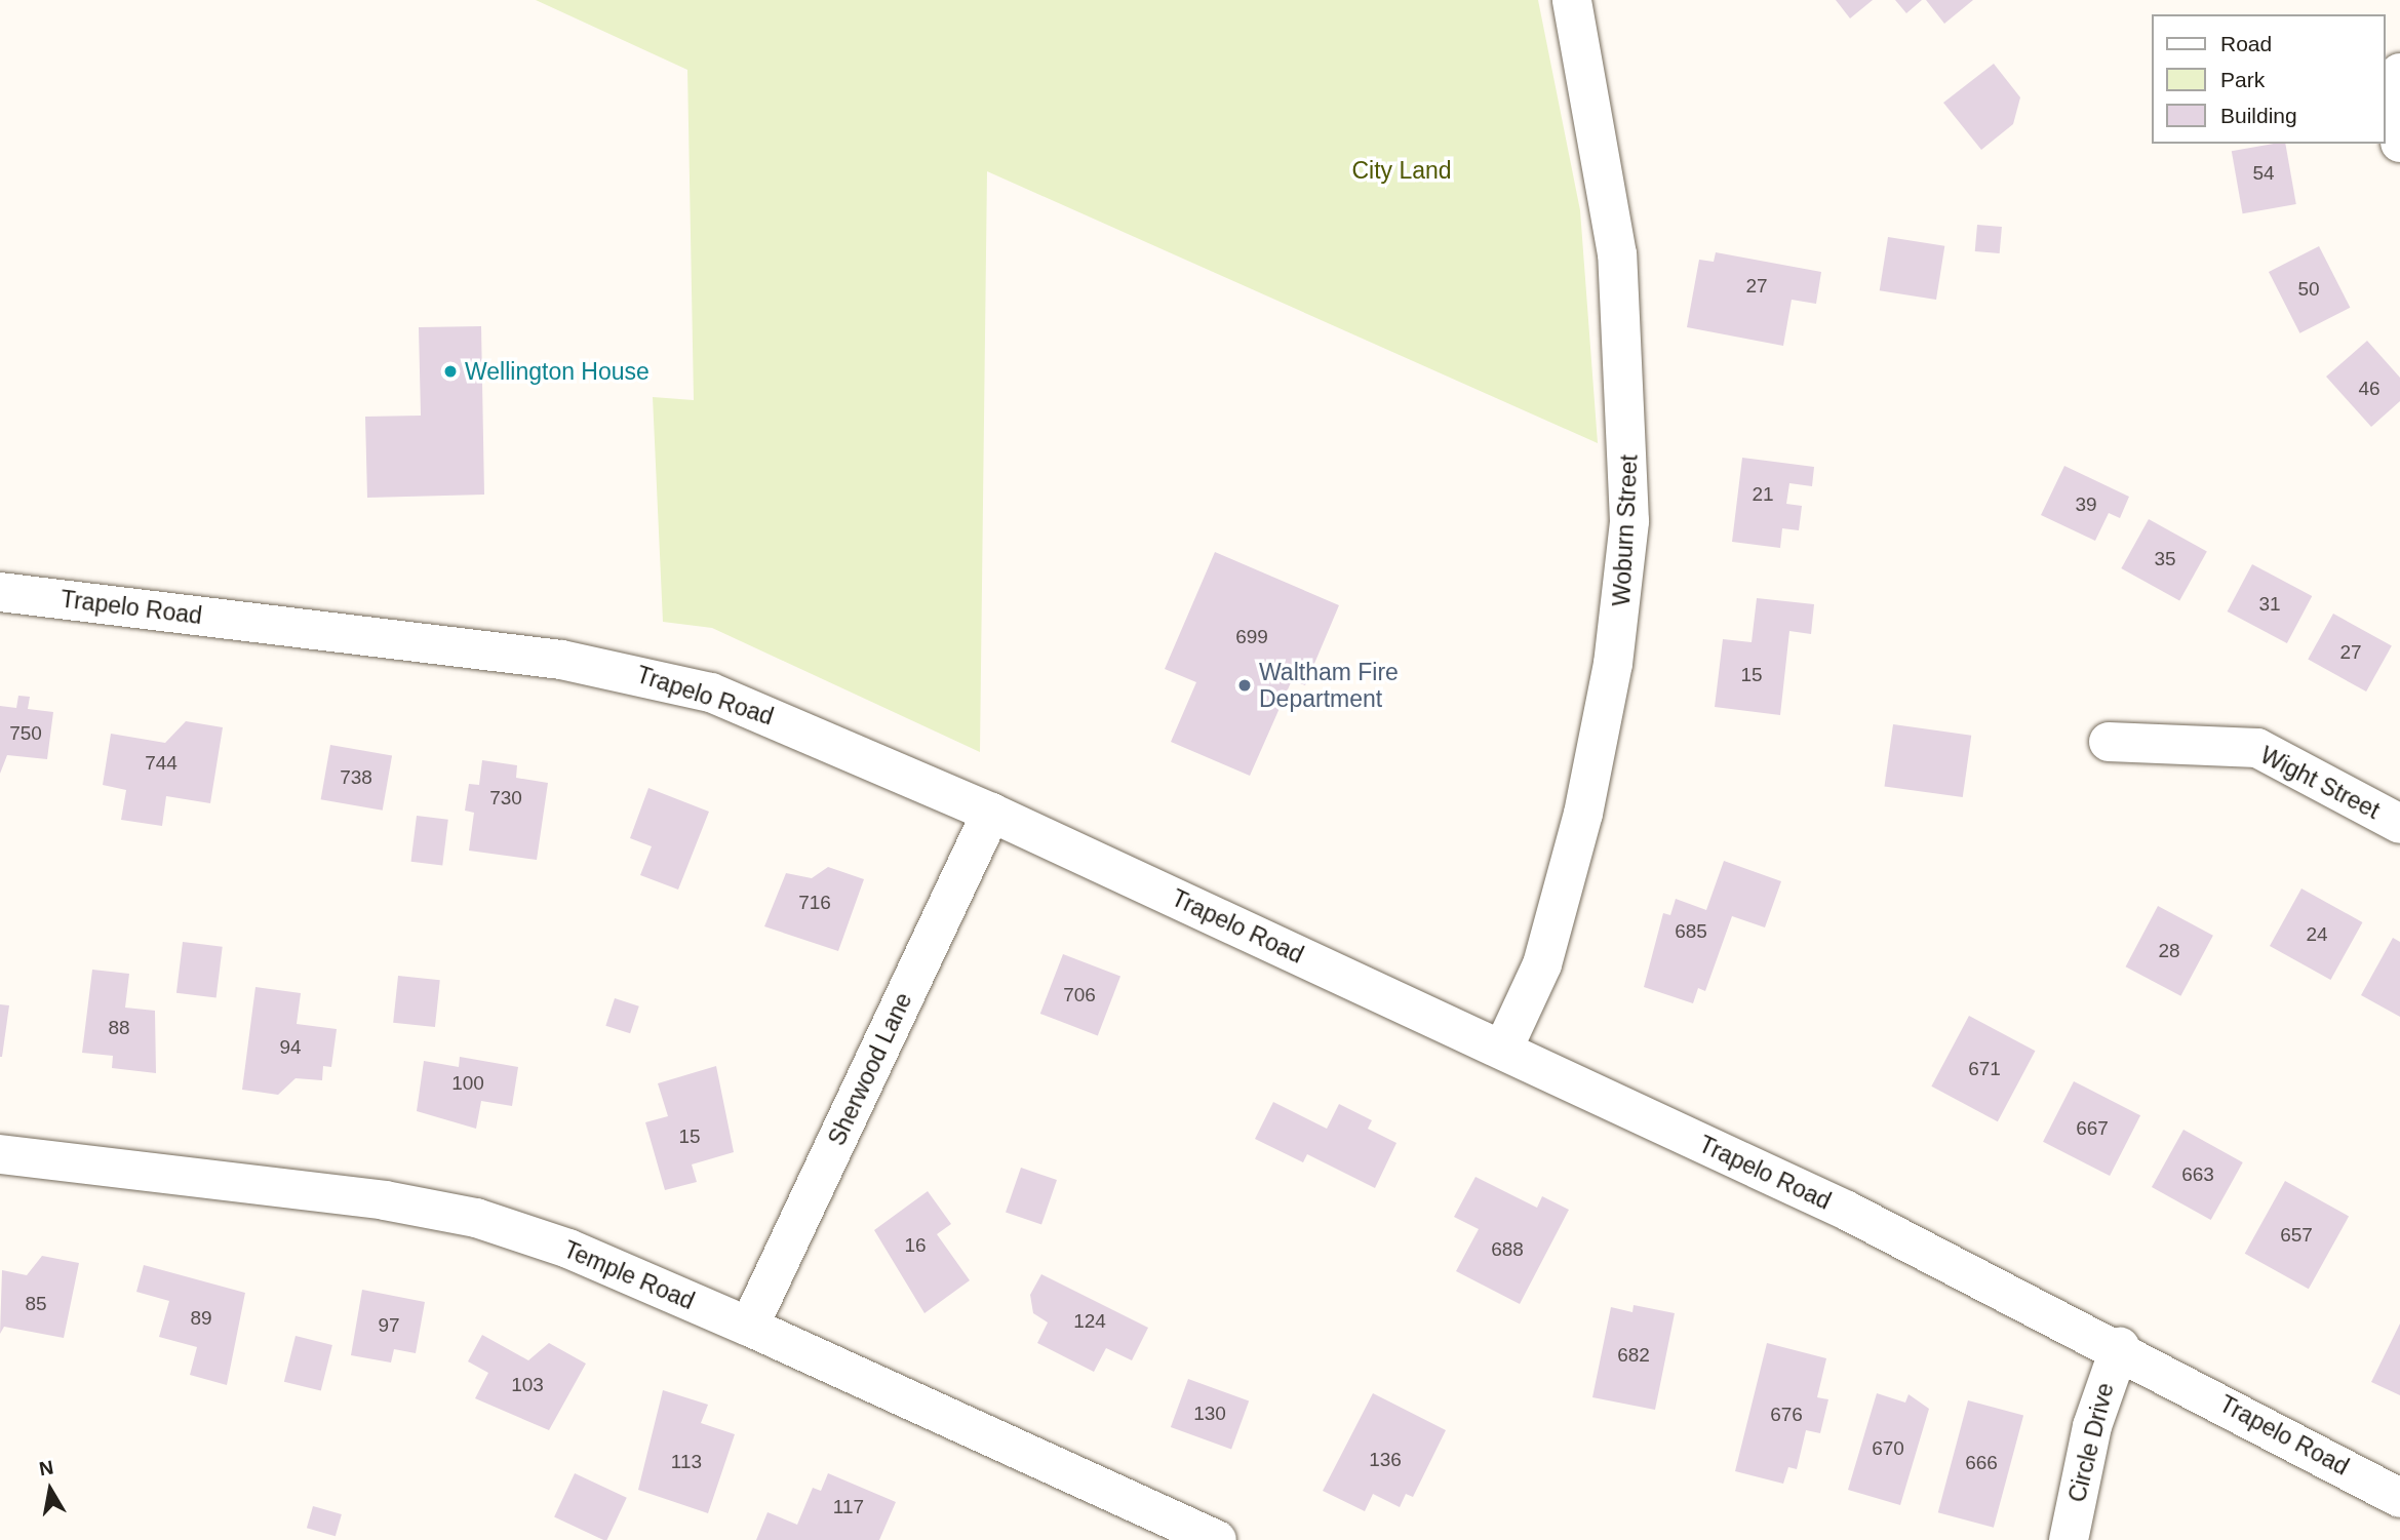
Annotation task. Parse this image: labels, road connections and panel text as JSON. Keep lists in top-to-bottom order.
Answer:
{
  "streets": {
    "street": [
      "Woburn Street",
      "Trapelo Road",
      "Wight Street",
      "Sherwood Lane",
      "Temple Road",
      "Circle Drive"
    ]
  },
  "crossings": [
    ["Woburn Street", "Trapelo Road"],
    ["Trapelo Road", "Sherwood Lane"],
    ["Trapelo Road", "Circle Drive"],
    ["Sherwood Lane", "Temple Road"]
  ],
  "parks": ["City Land"],
  "places": ["Wellington House", "Waltham Fire Department"],
  "house_numbers": [
    "54",
    "27",
    "50",
    "46",
    "21",
    "39",
    "35",
    "31",
    "699",
    "27",
    "15",
    "750",
    "744",
    "738",
    "730",
    "716",
    "685",
    "24",
    "28",
    "706",
    "88",
    "94",
    "671",
    "100",
    "667",
    "15",
    "663",
    "657",
    "16",
    "688",
    "85",
    "89",
    "124",
    "97",
    "682",
    "103",
    "130",
    "676",
    "670",
    "136",
    "113",
    "666",
    "117"
  ],
  "legend": ["Road", "Park", "Building"],
  "north": "top"
}
